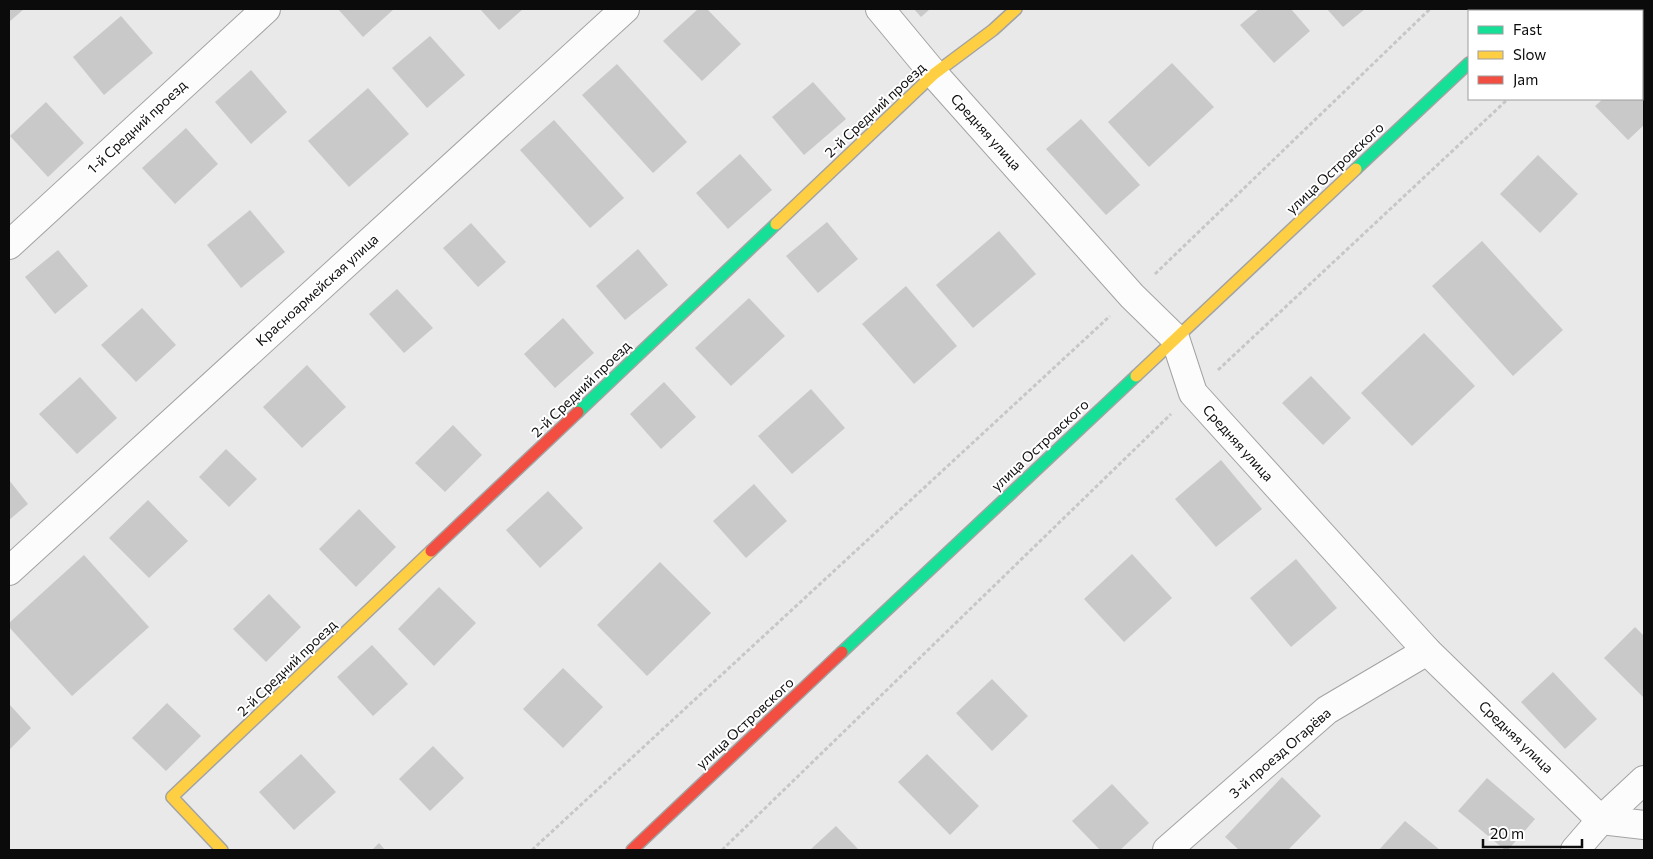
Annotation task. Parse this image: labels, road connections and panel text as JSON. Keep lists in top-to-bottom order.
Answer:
{
  "streets": {
    "street": [
      "2-й Средний проезд",
      "1-й Средний проезд",
      "Средняя улица",
      "улица Островского",
      "Красноармейская улица",
      "3-й проезд Огарёва"
    ]
  },
  "crossings": [
    ["2-й Средний проезд", "Средняя улица"],
    ["Средняя улица", "улица Островского"],
    ["Средняя улица", "3-й проезд Огарёва"]
  ],
  "legend": ["Fast", "Slow", "Jam"],
  "scale_bar": "20 m"
}
